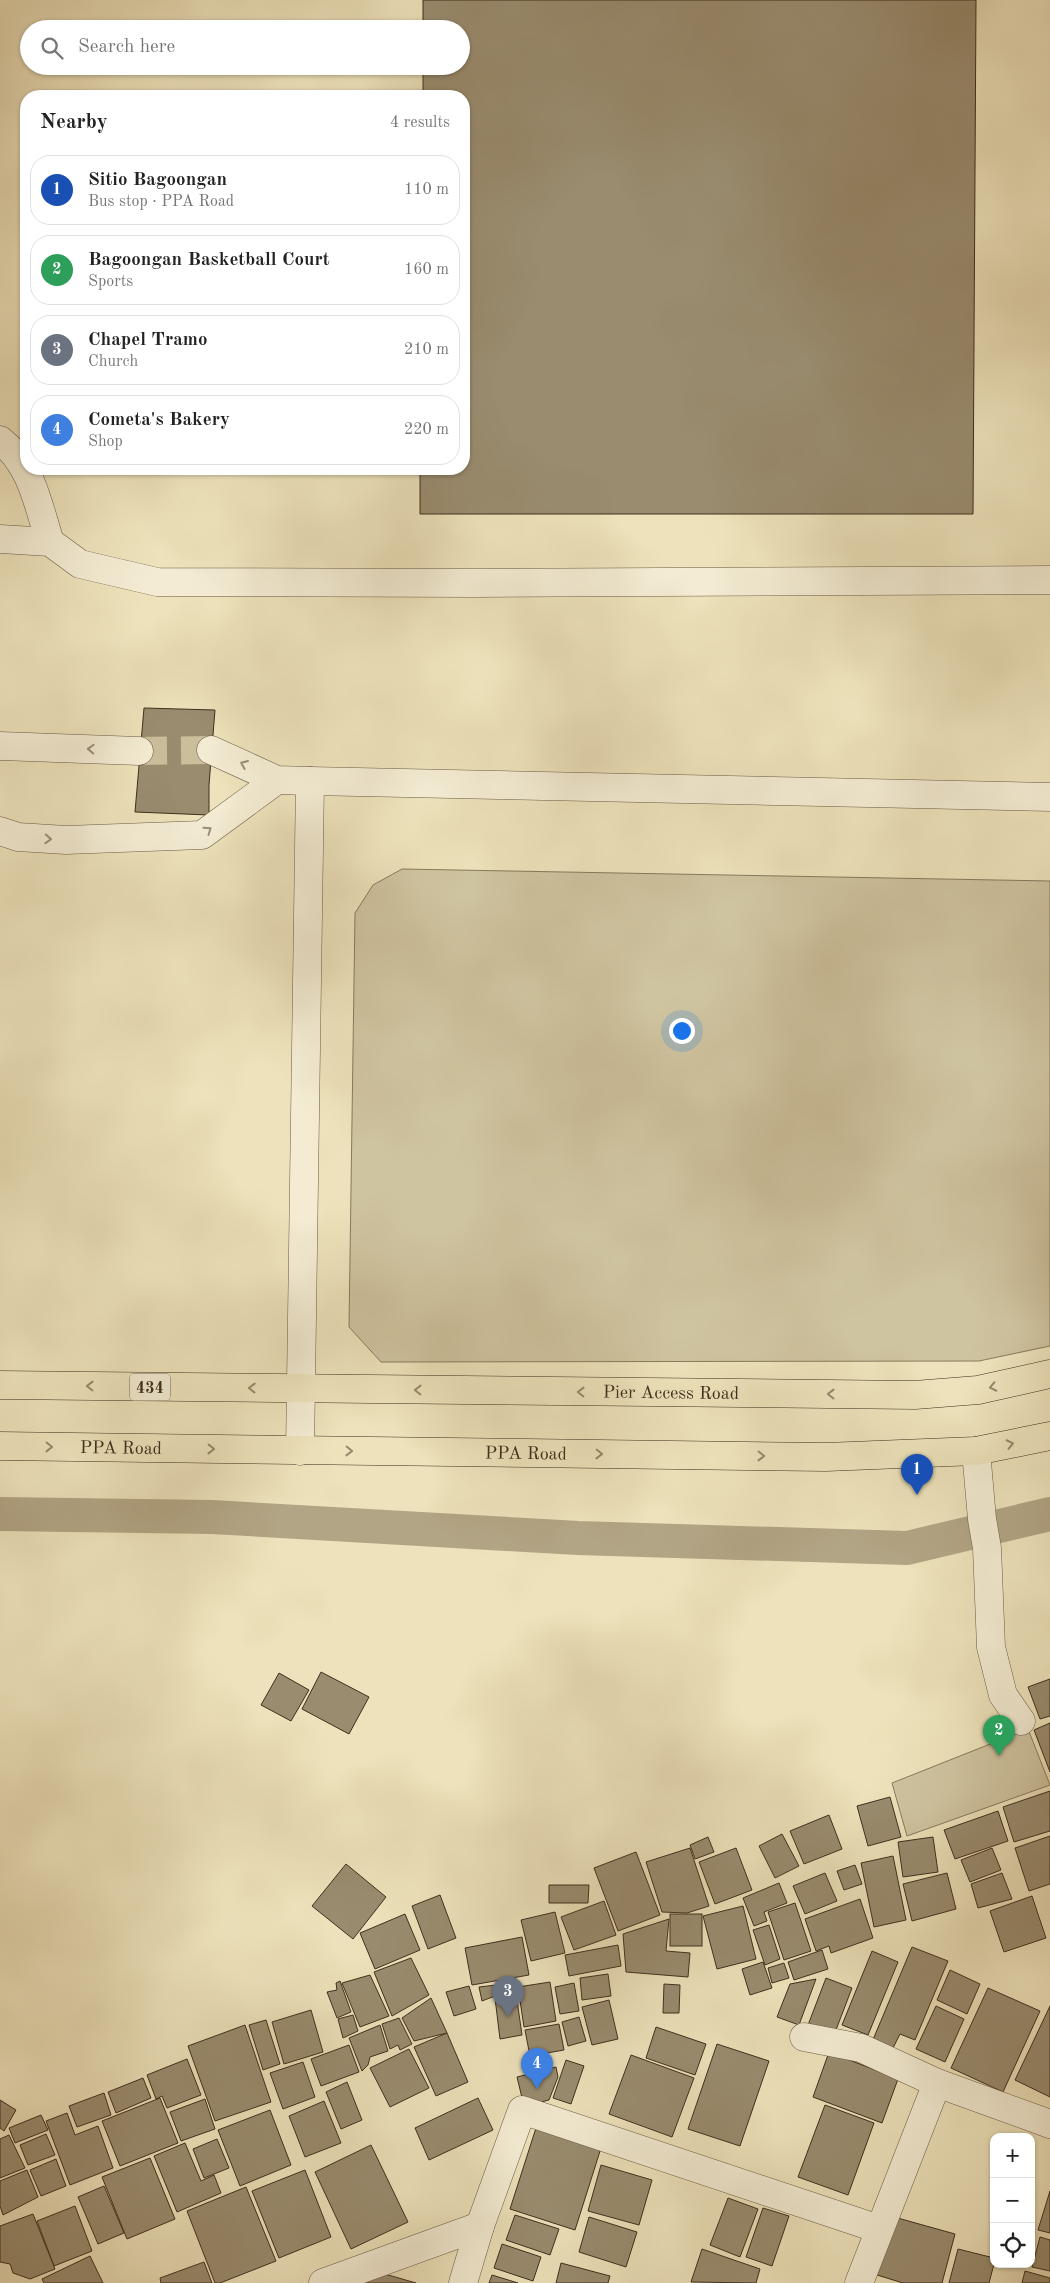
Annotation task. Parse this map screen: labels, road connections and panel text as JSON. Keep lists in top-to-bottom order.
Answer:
{
  "streets": {
    "highway": ["434", "Pier Access Road", "PPA Road"]
  },
  "crossings": [
    ["434", "Pier Access Road"]
  ],
  "one_way": ["Pier Access Road", "PPA Road"],
  "page": {
    "search": "Search here",
    "heading": ["Nearby", "4 results"],
    "list": [
      {
        "mark": "1",
        "name": "Sitio Bagoongan",
        "note": "Bus stop · PPA Road",
        "value": "110 m"
      },
      {
        "mark": "2",
        "name": "Bagoongan Basketball Court",
        "note": "Sports",
        "value": "160 m"
      },
      {
        "mark": "3",
        "name": "Chapel Tramo",
        "note": "Church",
        "value": "210 m"
      },
      {
        "mark": "4",
        "name": "Cometa's Bakery",
        "note": "Shop",
        "value": "220 m"
      }
    ],
    "pins": [
      "1",
      "2",
      "3",
      "4"
    ],
    "map_buttons": ["+", "−"]
  }
}
